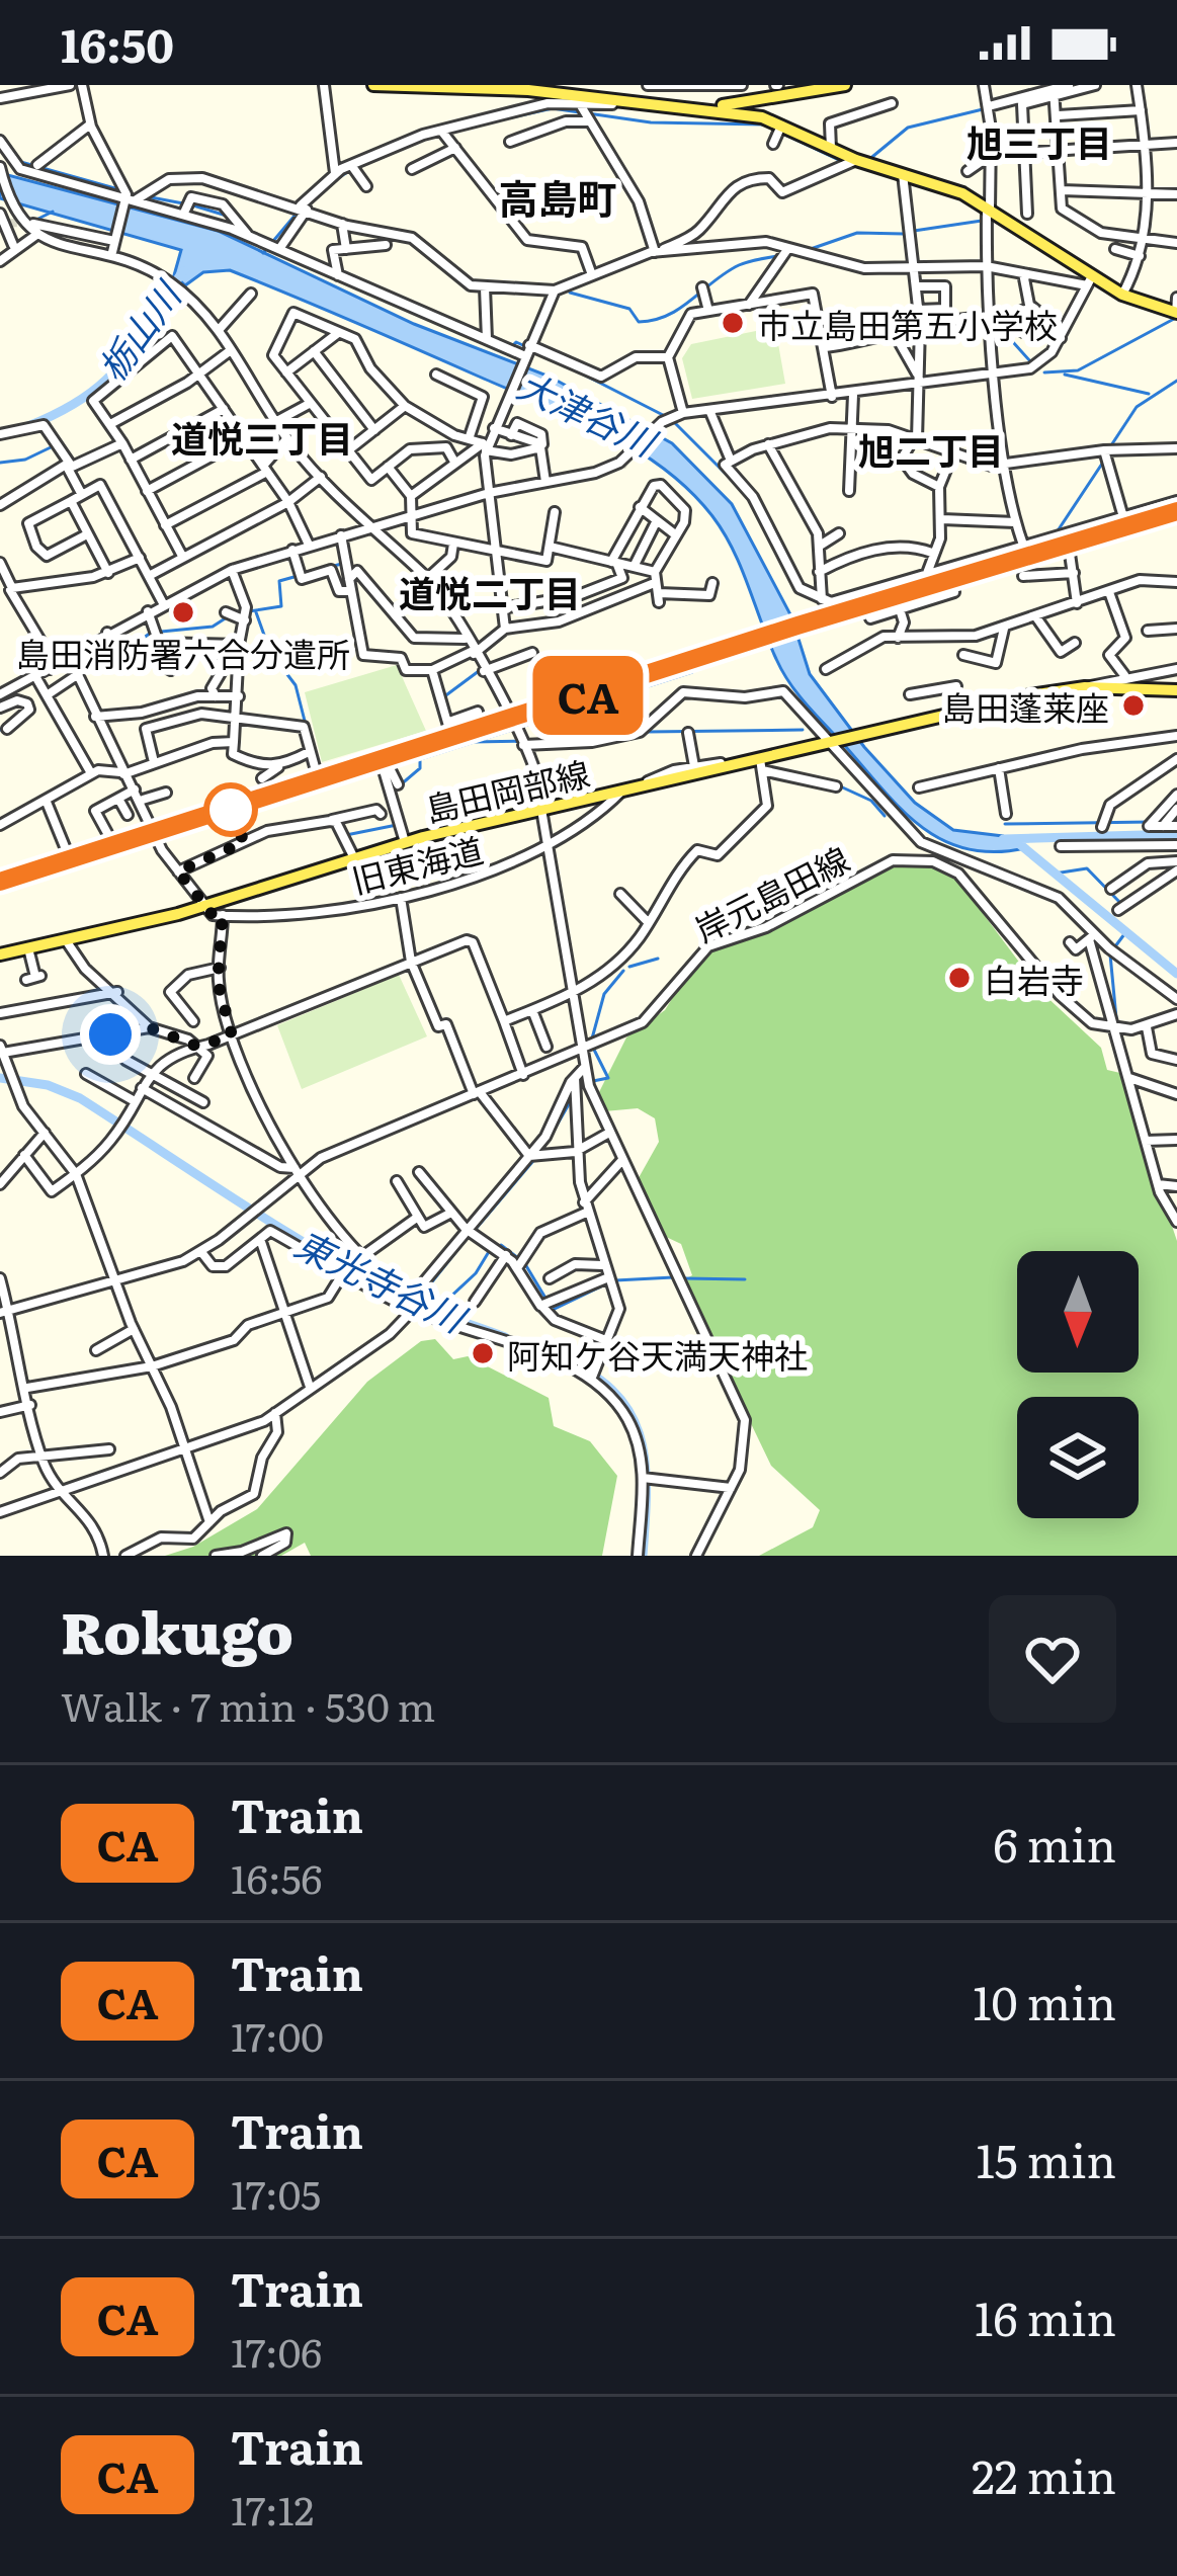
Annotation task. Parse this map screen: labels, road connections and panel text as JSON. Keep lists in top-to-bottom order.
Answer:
{
  "streets": {
    "main road": ["島田岡部線"],
    "street": ["旧東海道", "岸元島田線"]
  },
  "crossings": [
    ["島田岡部線", "旧東海道"]
  ],
  "districts": [
    "旭三丁目",
    "高島町",
    "道悦三丁目",
    "旭二丁目",
    "道悦二丁目"
  ],
  "water": ["栃山川", "大津谷川", "東光寺谷川"],
  "places": [
    "市立島田第五小学校",
    "島田消防署六合分遣所",
    "島田蓬莱座",
    "白岩寺",
    "阿知ケ谷天満天神社"
  ],
  "north": "bottom",
  "page": {
    "status": "16:50",
    "on_map": "CA",
    "heading": ["Rokugo", "Walk · 7 min · 530 m"],
    "list": [
      {
        "mark": "CA",
        "name": "Train",
        "note": "16:56",
        "value": "6 min"
      },
      {
        "mark": "CA",
        "name": "Train",
        "note": "17:00",
        "value": "10 min"
      },
      {
        "mark": "CA",
        "name": "Train",
        "note": "17:05",
        "value": "15 min"
      },
      {
        "mark": "CA",
        "name": "Train",
        "note": "17:06",
        "value": "16 min"
      },
      {
        "mark": "CA",
        "name": "Train",
        "note": "17:12",
        "value": "22 min"
      }
    ]
  }
}
